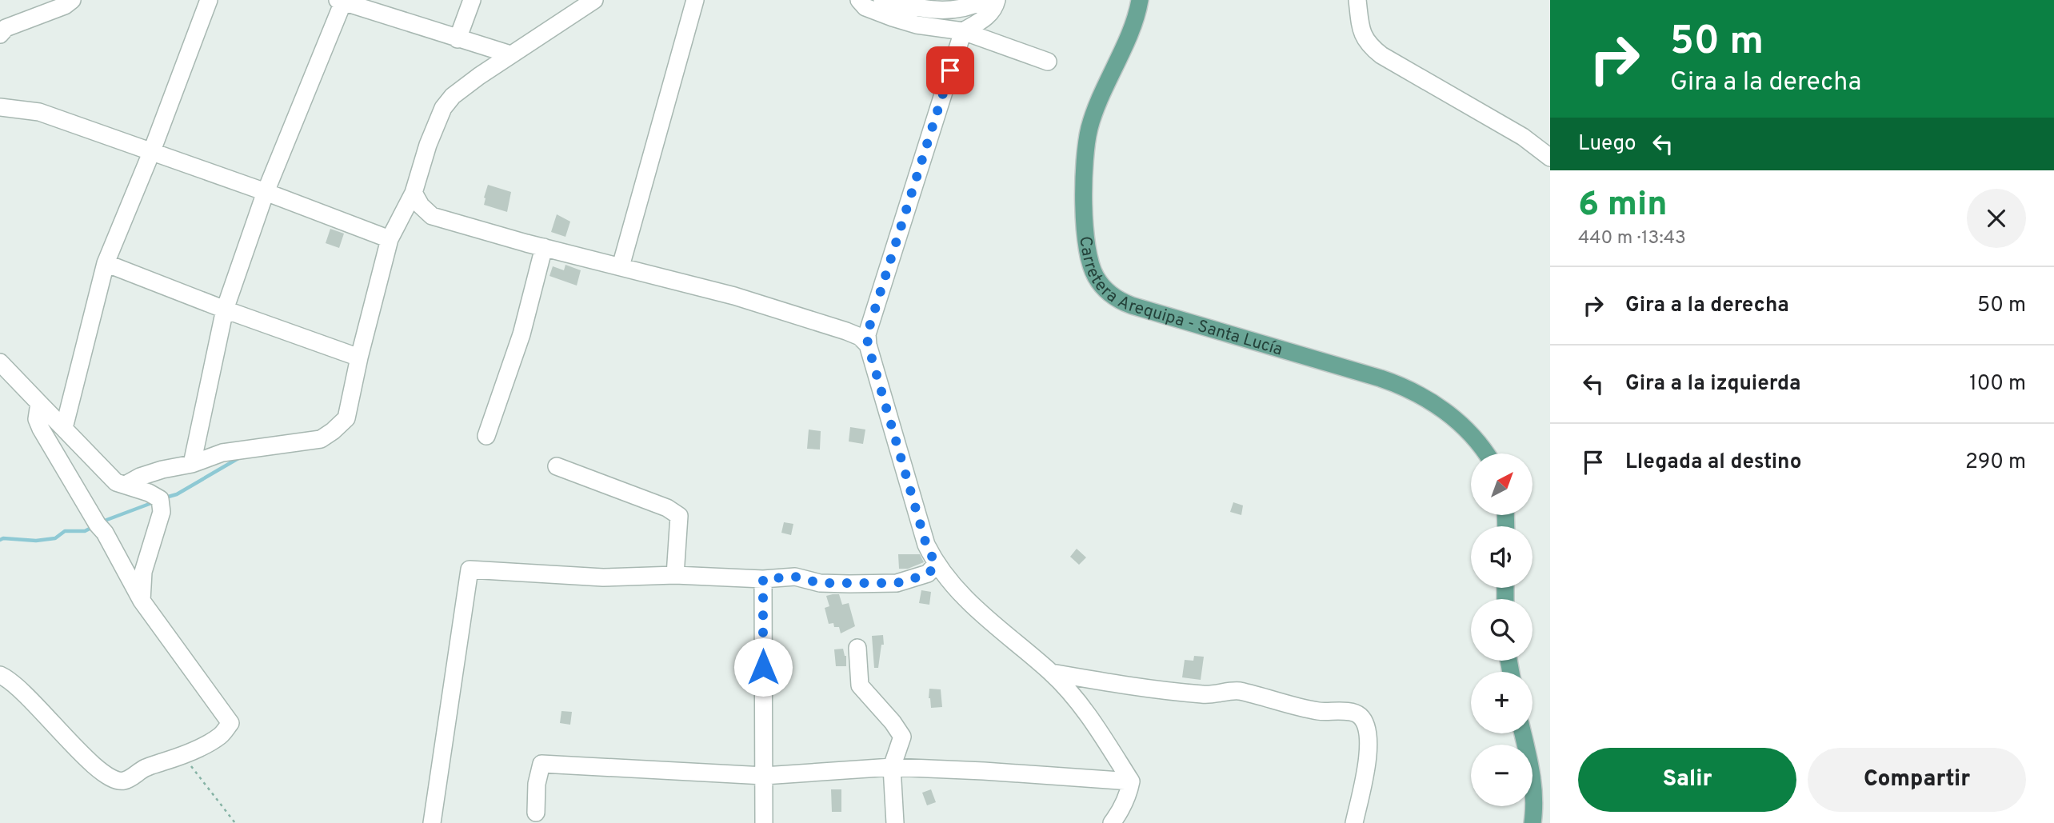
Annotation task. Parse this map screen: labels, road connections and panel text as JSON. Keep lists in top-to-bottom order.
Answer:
{
  "streets": {
    "main road": ["Carretera Arequipa - Santa Lucía"]
  },
  "north": "top right",
  "page": {
    "turn": ["50 m", "Gira a la derecha"],
    "then": "Luego",
    "heading": ["6 min", "440 m · 13:43"],
    "list": [
      {
        "name": "Gira a la derecha",
        "value": "50 m"
      },
      {
        "name": "Gira a la izquierda",
        "value": "100 m"
      },
      {
        "name": "Llegada al destino",
        "value": "290 m"
      }
    ],
    "map_buttons": ["+", "−"],
    "buttons": ["Salir", "Compartir"]
  }
}
